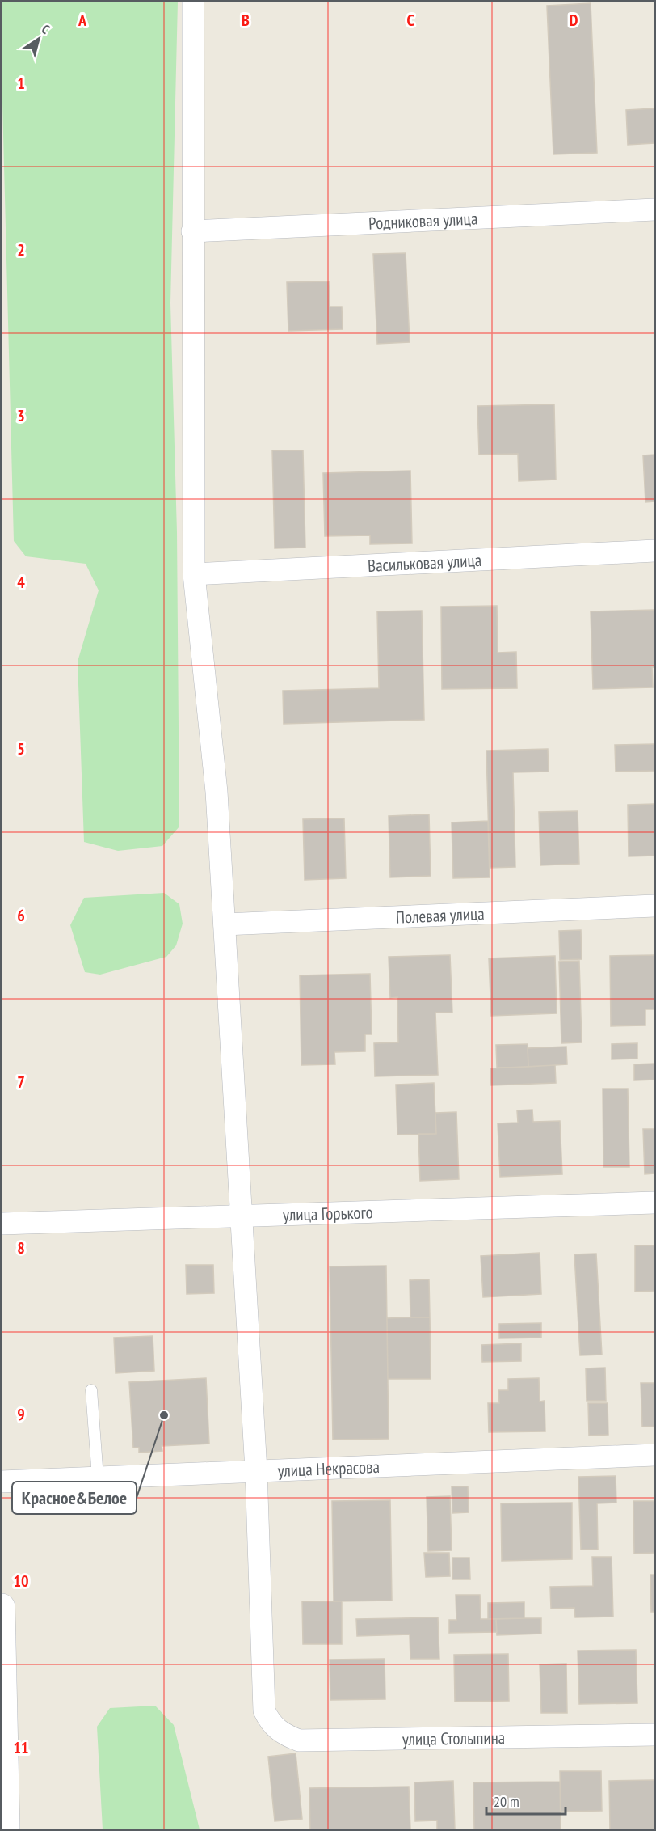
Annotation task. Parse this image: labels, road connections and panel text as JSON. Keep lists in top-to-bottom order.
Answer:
{
  "streets": {
    "street": [
      "Родниковая улица",
      "Васильковая улица",
      "Полевая улица",
      "улица Горького",
      "улица Некрасова",
      "улица Столыпина"
    ]
  },
  "crossings": [
    ["улица Некрасова", "улица Столыпина"]
  ],
  "places": ["Красное&Белое"],
  "scale_bar": "20 m",
  "north": "top right",
  "grid": {
    "columns": [
      "A",
      "B",
      "C",
      "D"
    ],
    "rows": [
      "1",
      "2",
      "3",
      "4",
      "5",
      "6",
      "7",
      "8",
      "9",
      "10",
      "11"
    ]
  }
}
